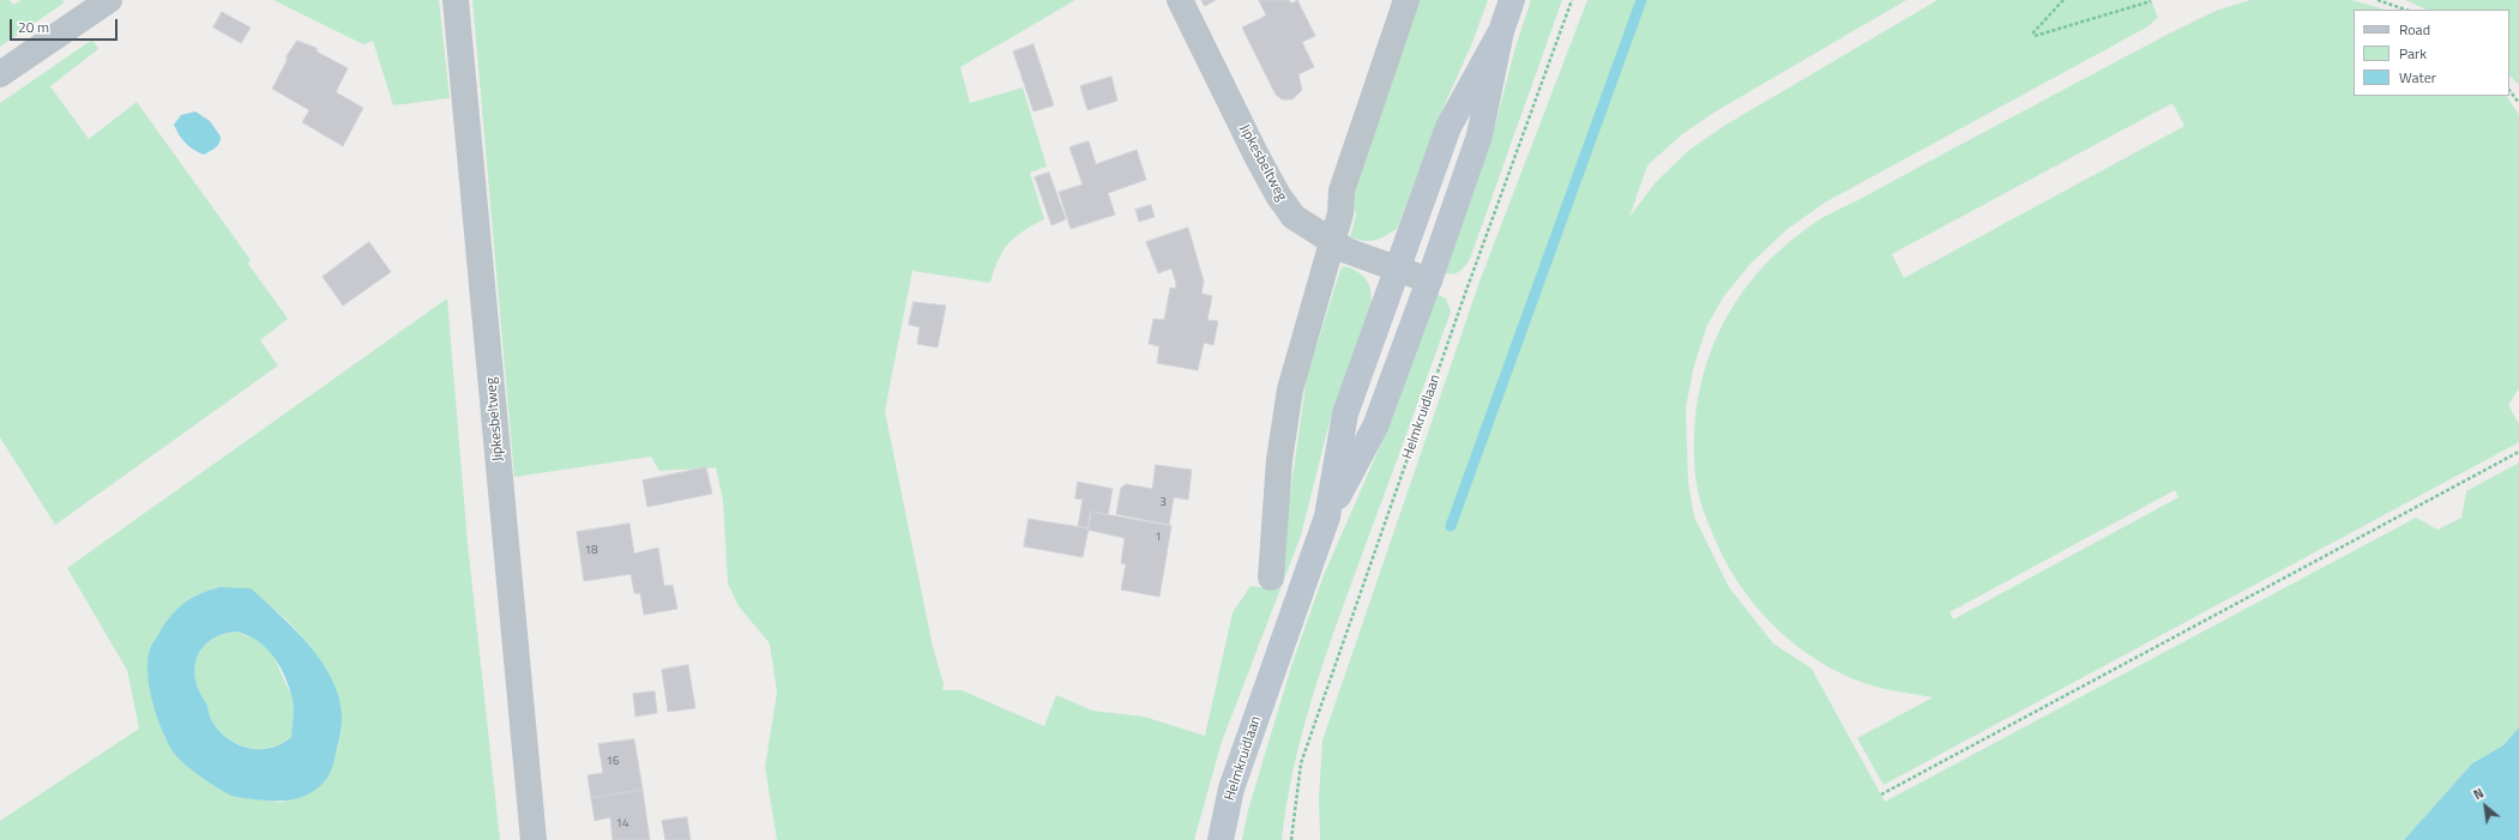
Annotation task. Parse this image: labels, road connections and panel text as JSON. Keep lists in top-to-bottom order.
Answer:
{
  "streets": {
    "street": ["Jipkesbeltweg", "Helmkruidlaan"]
  },
  "crossings": [
    ["Jipkesbeltweg", "Helmkruidlaan"]
  ],
  "house_numbers": [
    "3",
    "1",
    "18",
    "16",
    "14"
  ],
  "legend": ["Road", "Park", "Water"],
  "scale_bar": "20 m",
  "north": "top left"
}
